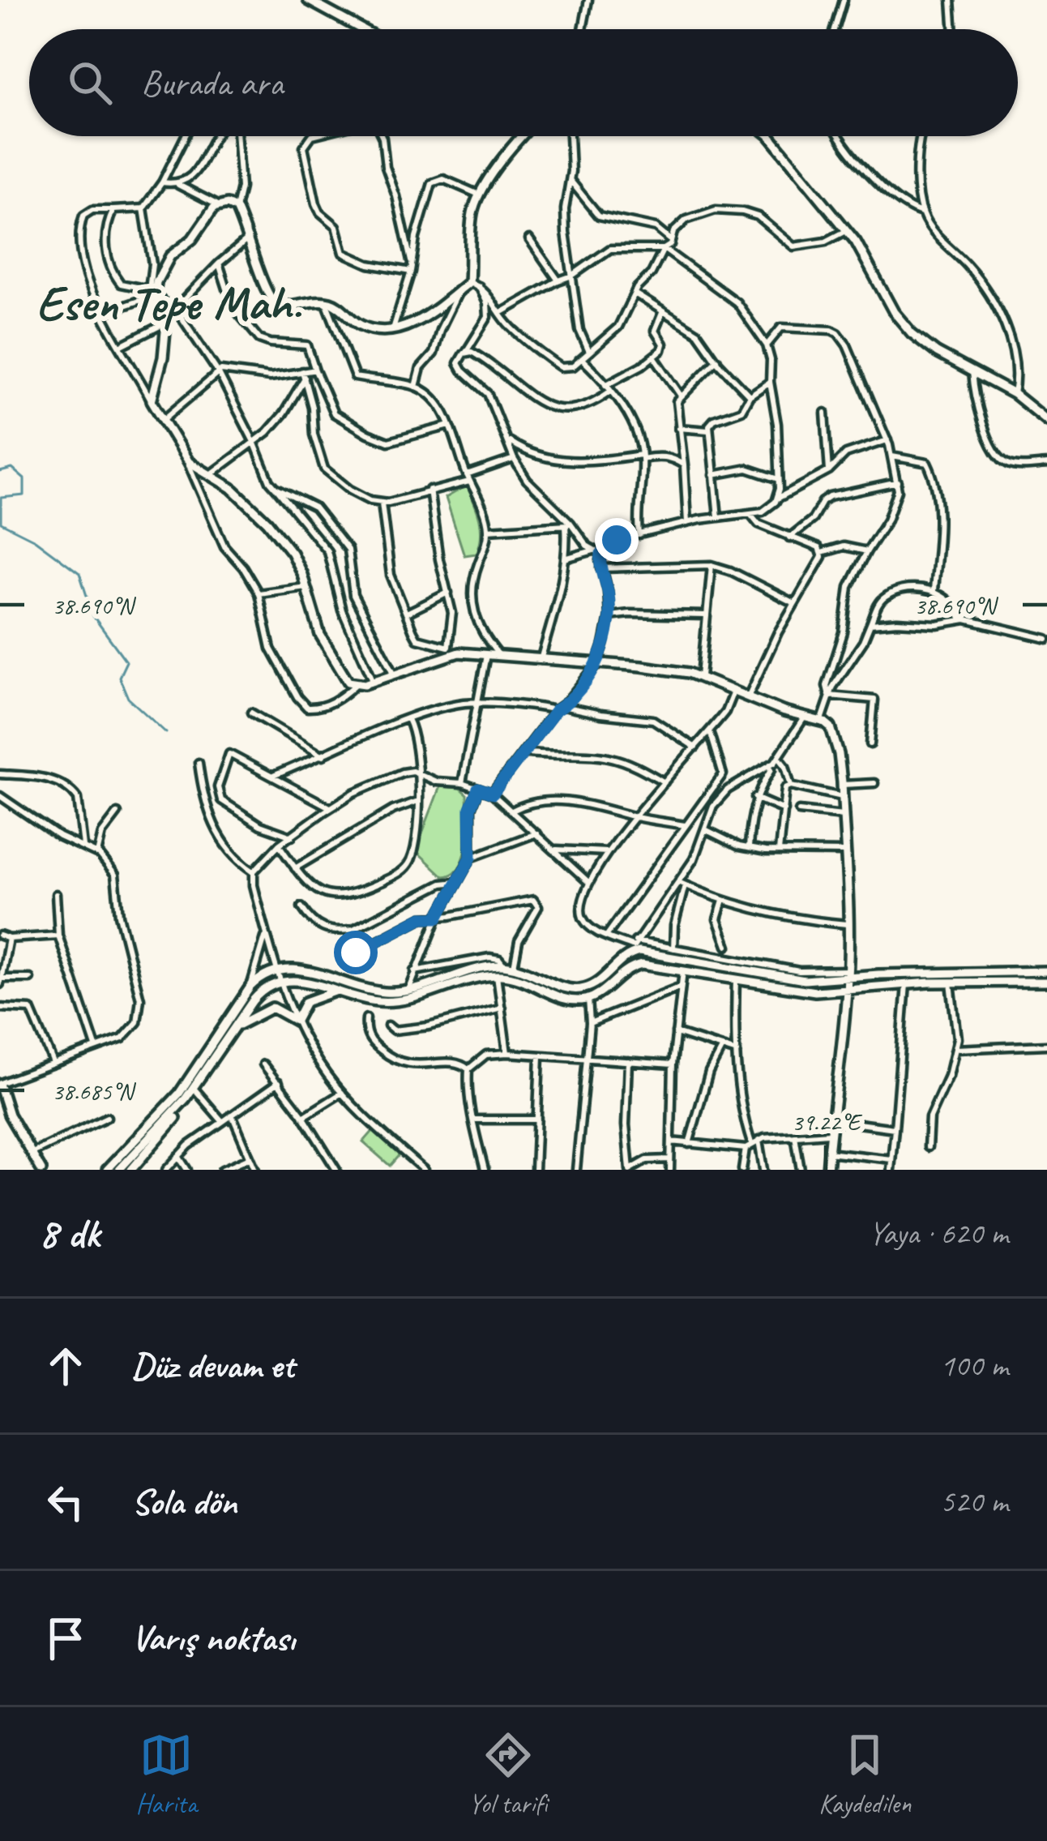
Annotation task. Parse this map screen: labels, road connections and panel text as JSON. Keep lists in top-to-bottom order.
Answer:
{
  "districts": ["Esen Tepe Mah."],
  "page": {
    "search": "Burada ara",
    "heading": ["8 dk", "Yaya · 620 m"],
    "list": [
      ["Düz devam et", "100 m"],
      ["Sola dön", "520 m"],
      "Varış noktası"
    ],
    "nav": ["Harita", "Yol tarifi", "Kaydedilen"]
  },
  "coordinates": ["38.690°N", "38.685°N", "39.22°E"]
}
